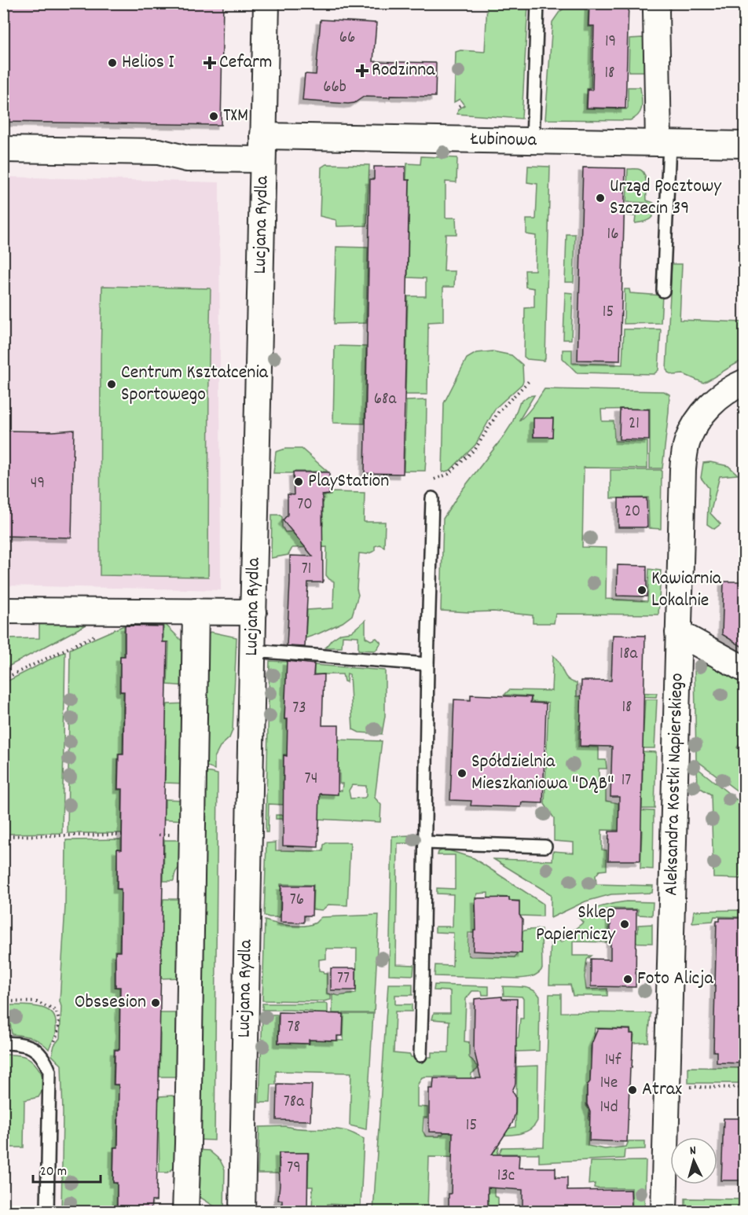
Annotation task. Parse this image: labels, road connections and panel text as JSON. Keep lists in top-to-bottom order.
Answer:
{
  "streets": {
    "street": ["Łubinowa", "Lucjana Rydla", "Aleksandra Kostki Napierskiego"]
  },
  "crossings": [
    ["Łubinowa", "Lucjana Rydla"]
  ],
  "places": {
    "other": [
      "Helios I",
      "TXM",
      "Urząd Pocztowy Szczecin 39",
      "Centrum Kształcenia Sportowego",
      "PlayStation",
      "Kawiarnia Lokalnie",
      "Spółdzielnia Mieszkaniowa \"DĄB\"",
      "Sklep Papierniczy",
      "Foto Alicja",
      "Obssesion",
      "Atrax"
    ],
    "health": ["Cefarm", "Rodzinna"]
  },
  "house_numbers": [
    "66",
    "19",
    "18",
    "66b",
    "16",
    "15",
    "68a",
    "21",
    "49",
    "70",
    "20",
    "71",
    "18a",
    "18",
    "73",
    "74",
    "17",
    "76",
    "77",
    "78",
    "14f",
    "14e",
    "78a",
    "14d",
    "15",
    "79",
    "13c"
  ],
  "scale_bar": "20 m",
  "north": "top"
}
